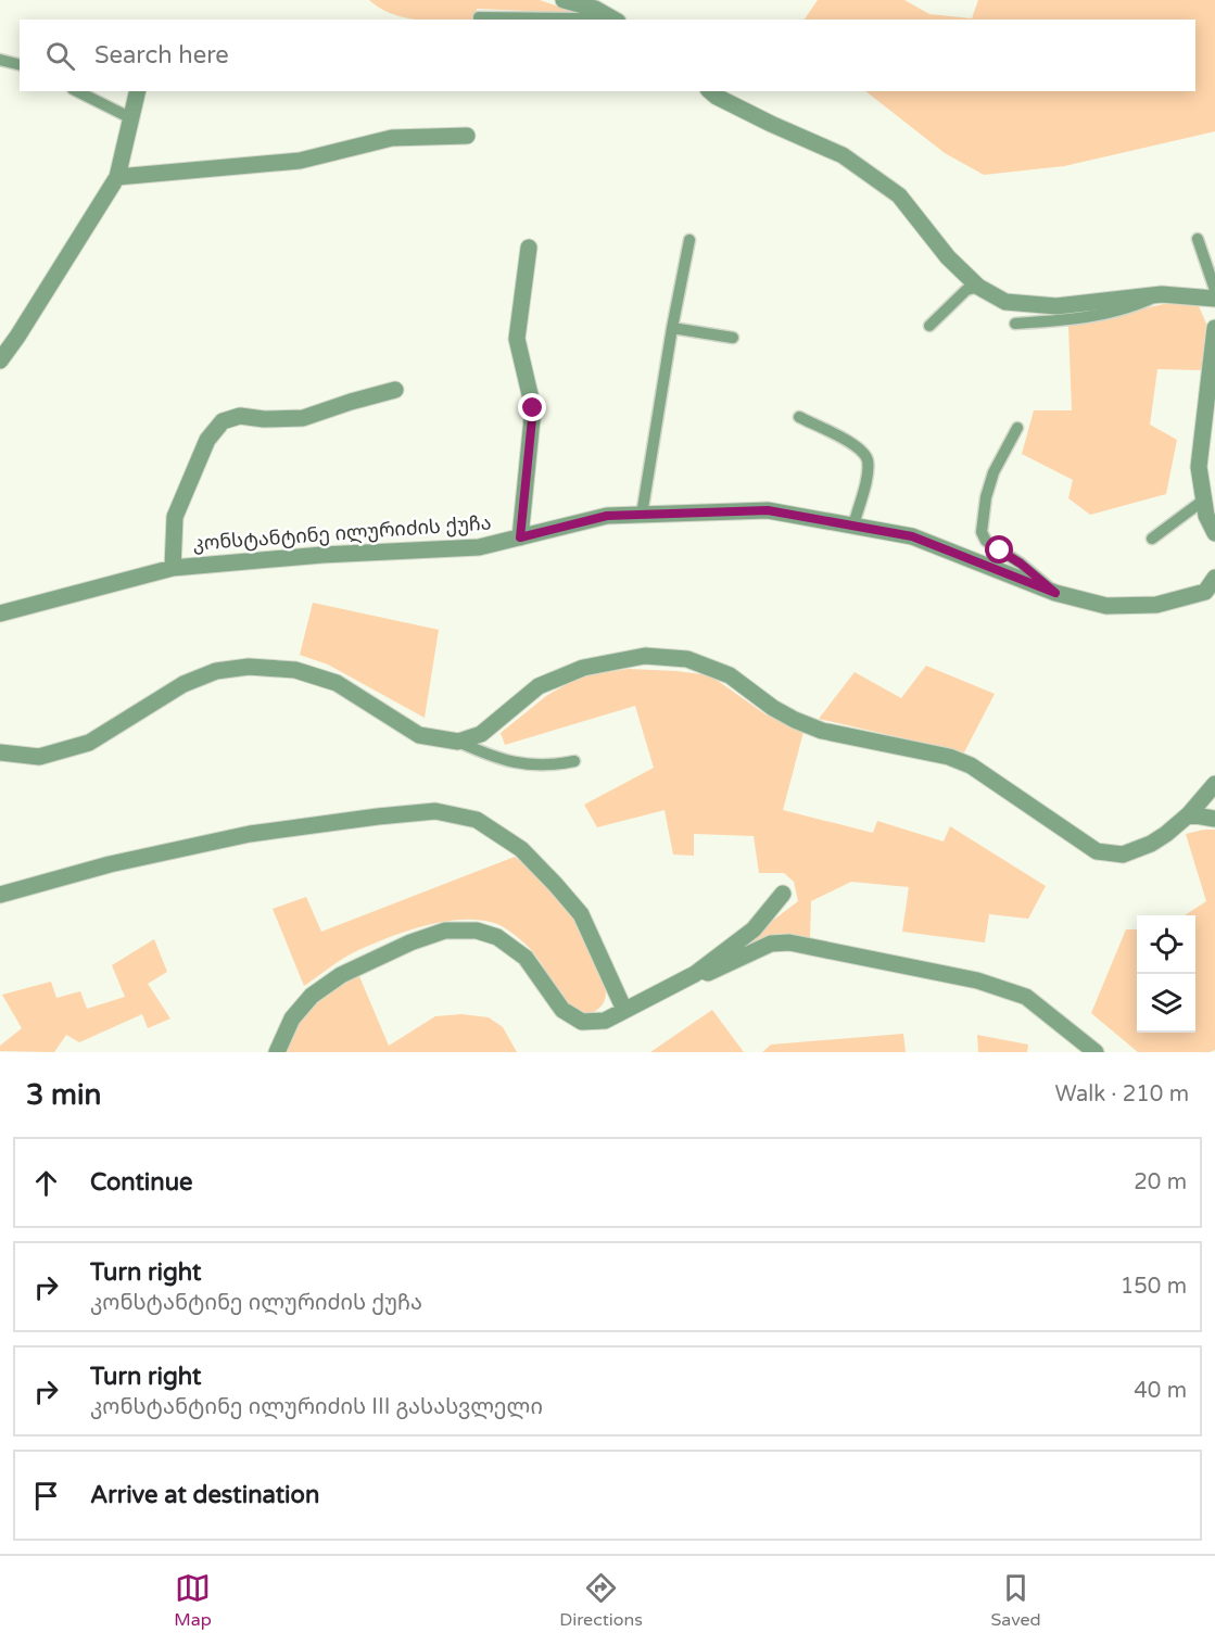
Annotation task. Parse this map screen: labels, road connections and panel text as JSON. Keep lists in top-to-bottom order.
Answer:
{
  "streets": {
    "street": ["კონსტანტინე ილურიძის ქუჩა"]
  },
  "page": {
    "search": "Search here",
    "heading": ["3 min", "Walk · 210 m"],
    "list": [
      ["Continue", "20 m"],
      ["Turn right", "კონსტანტინე ილურიძის ქუჩა", "150 m"],
      ["Turn right", "კონსტანტინე ილურიძის III გასასვლელი", "40 m"],
      "Arrive at destination"
    ],
    "nav": ["Map", "Directions", "Saved"]
  }
}
